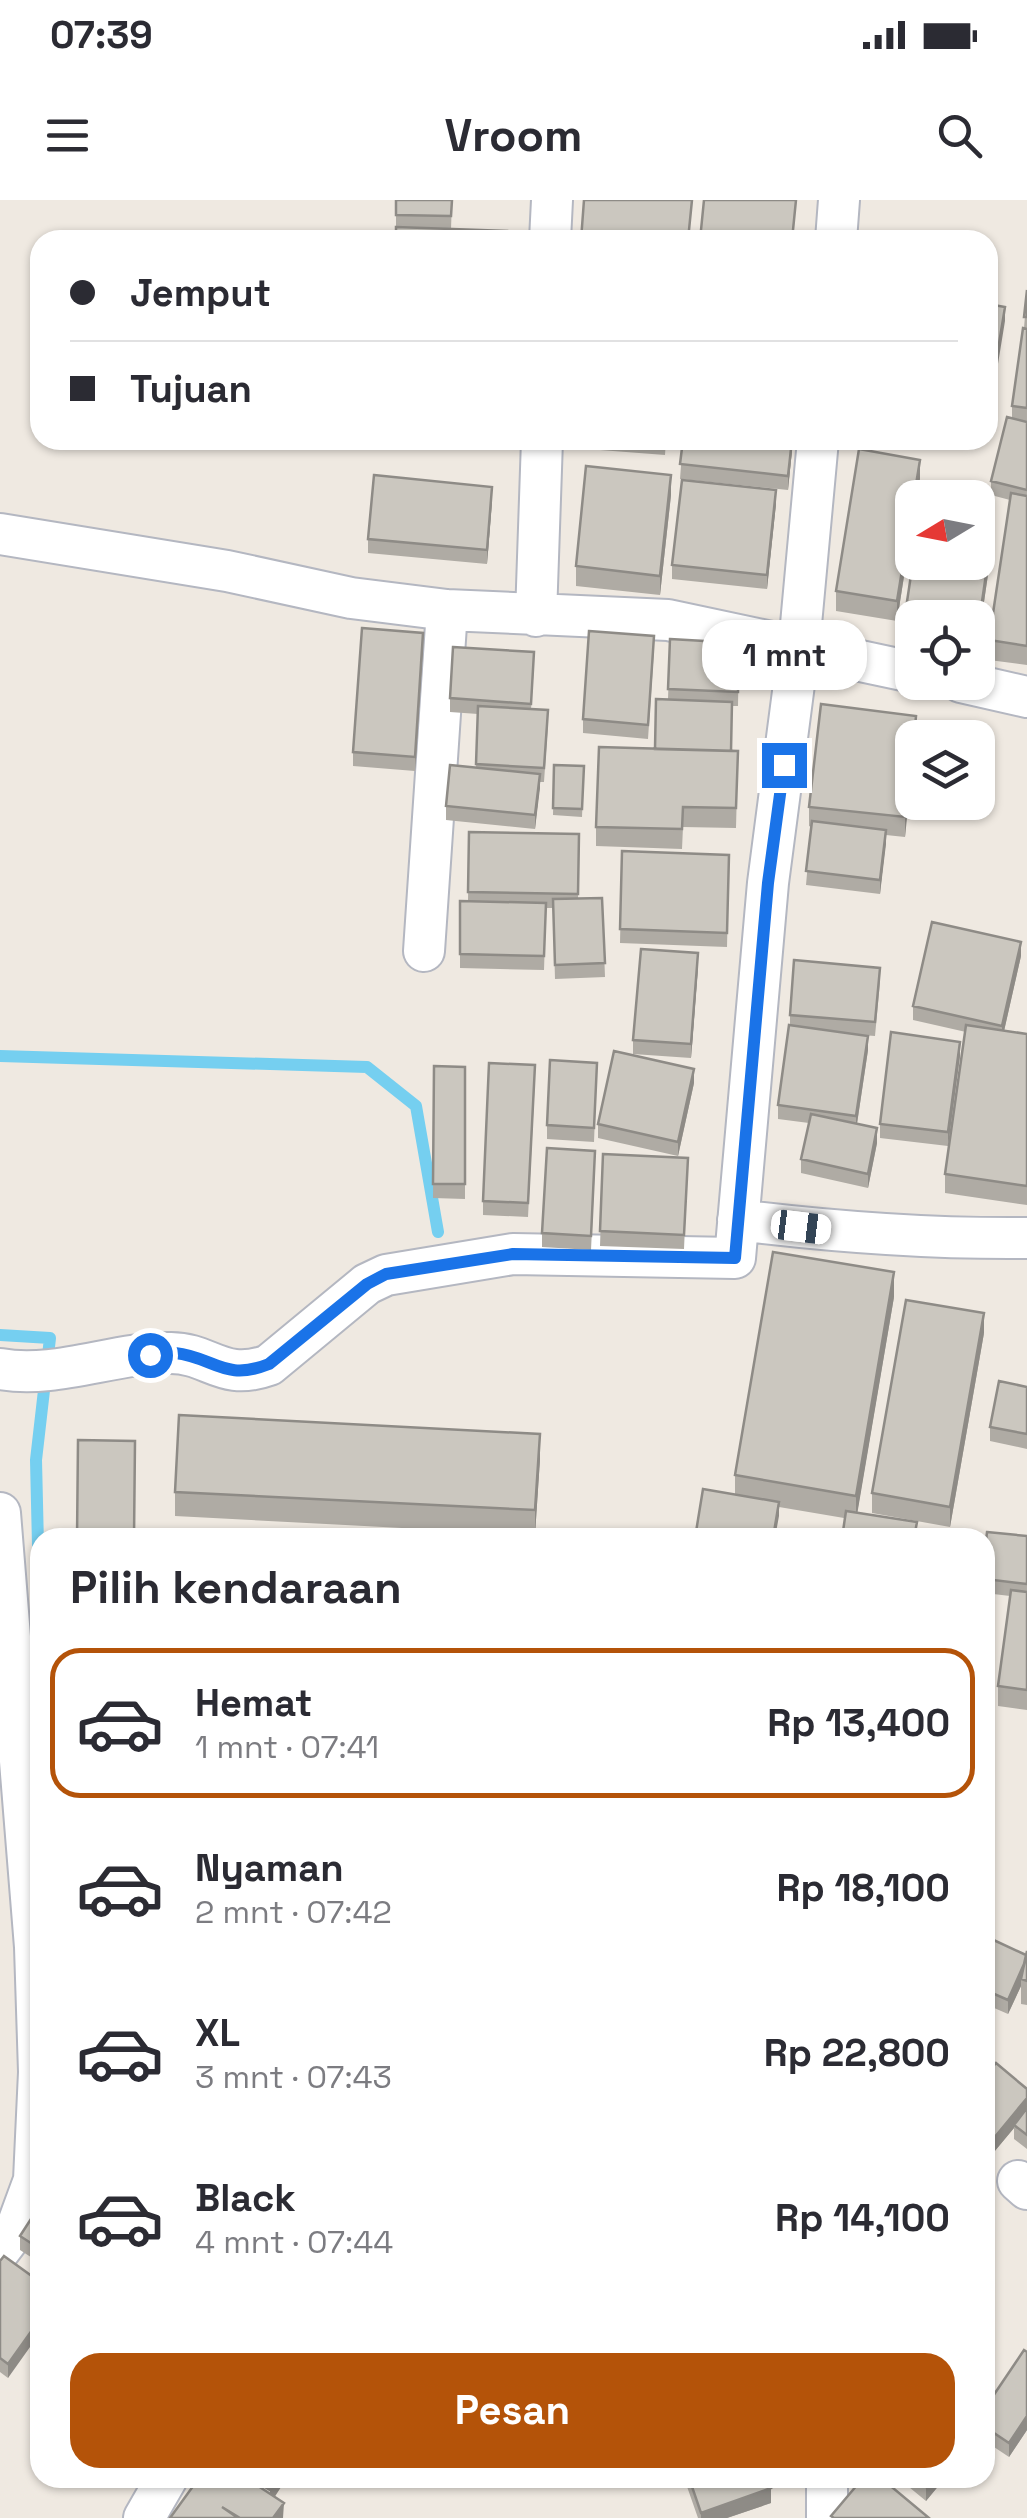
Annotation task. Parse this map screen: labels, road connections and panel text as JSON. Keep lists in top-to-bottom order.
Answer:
{
  "north": "left",
  "page": {
    "status": "07:39",
    "header": "Vroom",
    "banner": ["Jemput", "Tujuan"],
    "bubble": "1 mnt",
    "heading": "Pilih kendaraan",
    "list": [
      {
        "name": "Hemat",
        "note": "1 mnt · 07:41",
        "value": "Rp 13,400"
      },
      {
        "name": "Nyaman",
        "note": "2 mnt · 07:42",
        "value": "Rp 18,100"
      },
      {
        "name": "XL",
        "note": "3 mnt · 07:43",
        "value": "Rp 22,800"
      },
      {
        "name": "Black",
        "note": "4 mnt · 07:44",
        "value": "Rp 14,100"
      }
    ],
    "buttons": "Pesan"
  }
}
